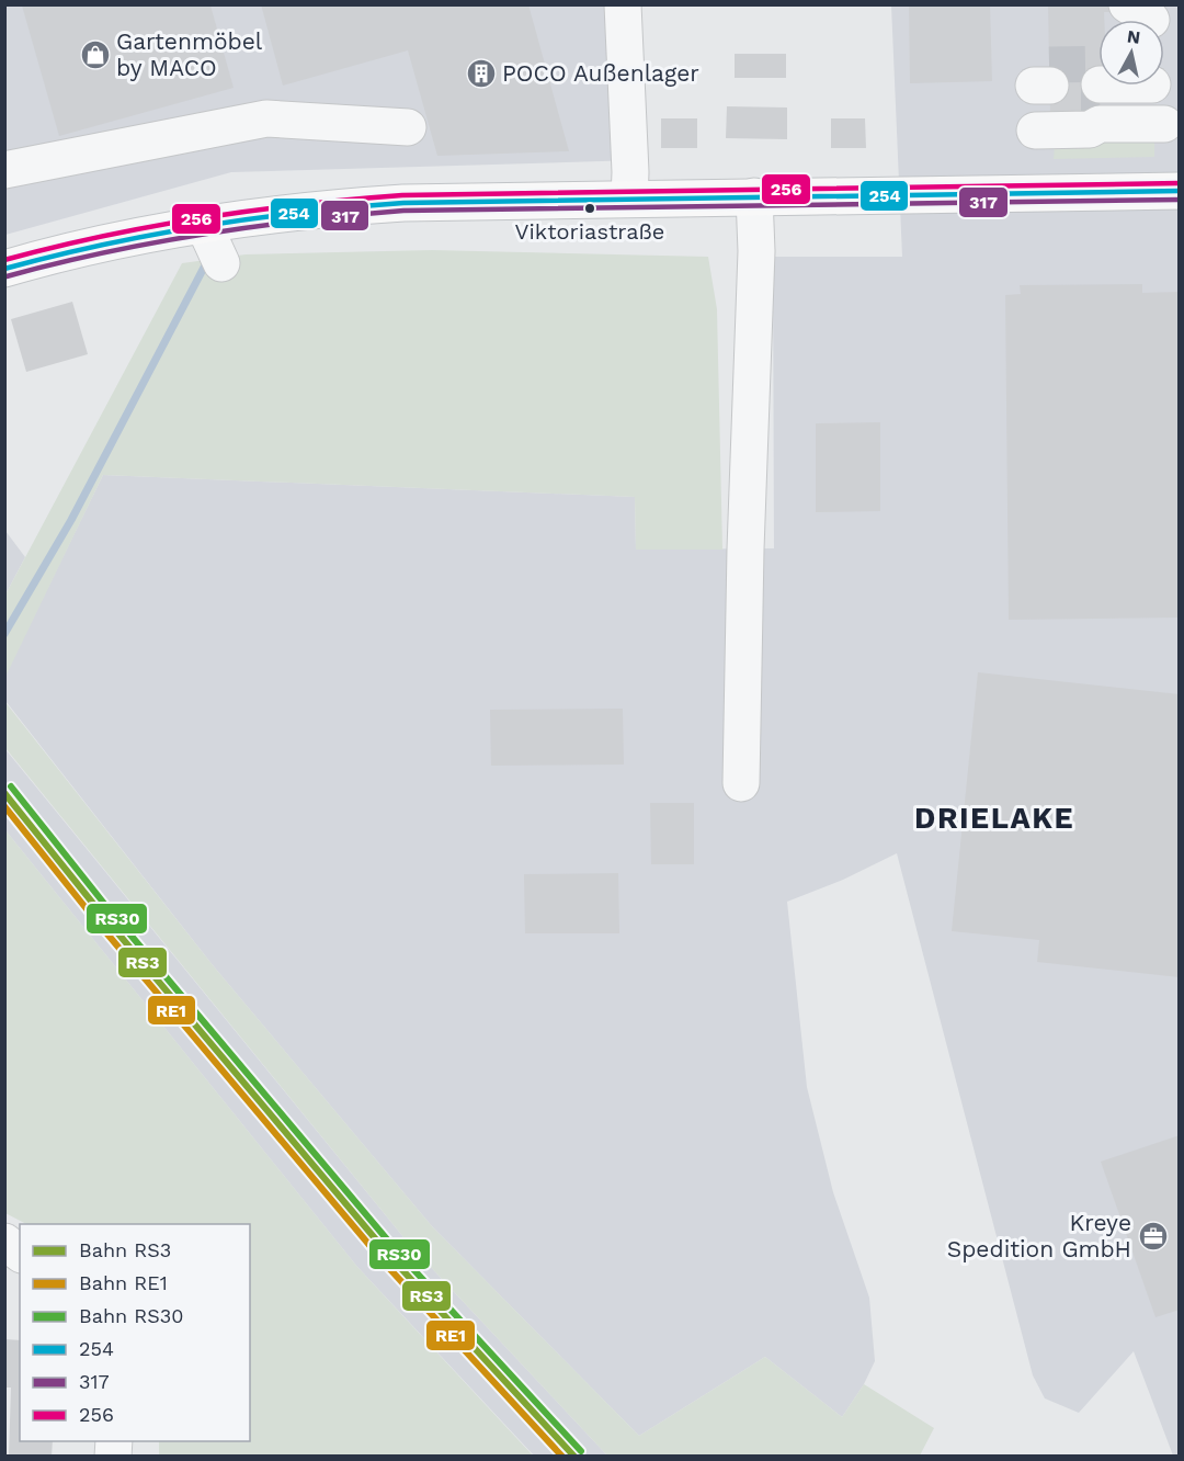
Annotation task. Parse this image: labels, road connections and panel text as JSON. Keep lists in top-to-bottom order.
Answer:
{
  "districts": ["DRIELAKE"],
  "places": {
    "shop": ["Gartenmöbel by MACO"],
    "building": ["POCO Außenlager"],
    "other": ["Viktoriastraße"],
    "office": ["Kreye Spedition GmbH"]
  },
  "lines": [
    "transit line 256",
    "transit line 254",
    "transit line 317",
    "rail line RS30",
    "rail line RS3",
    "rail line RE1"
  ],
  "legend": [
    "Bahn RS3",
    "Bahn RE1",
    "Bahn RS30",
    "254",
    "317",
    "256"
  ],
  "north": "top"
}
